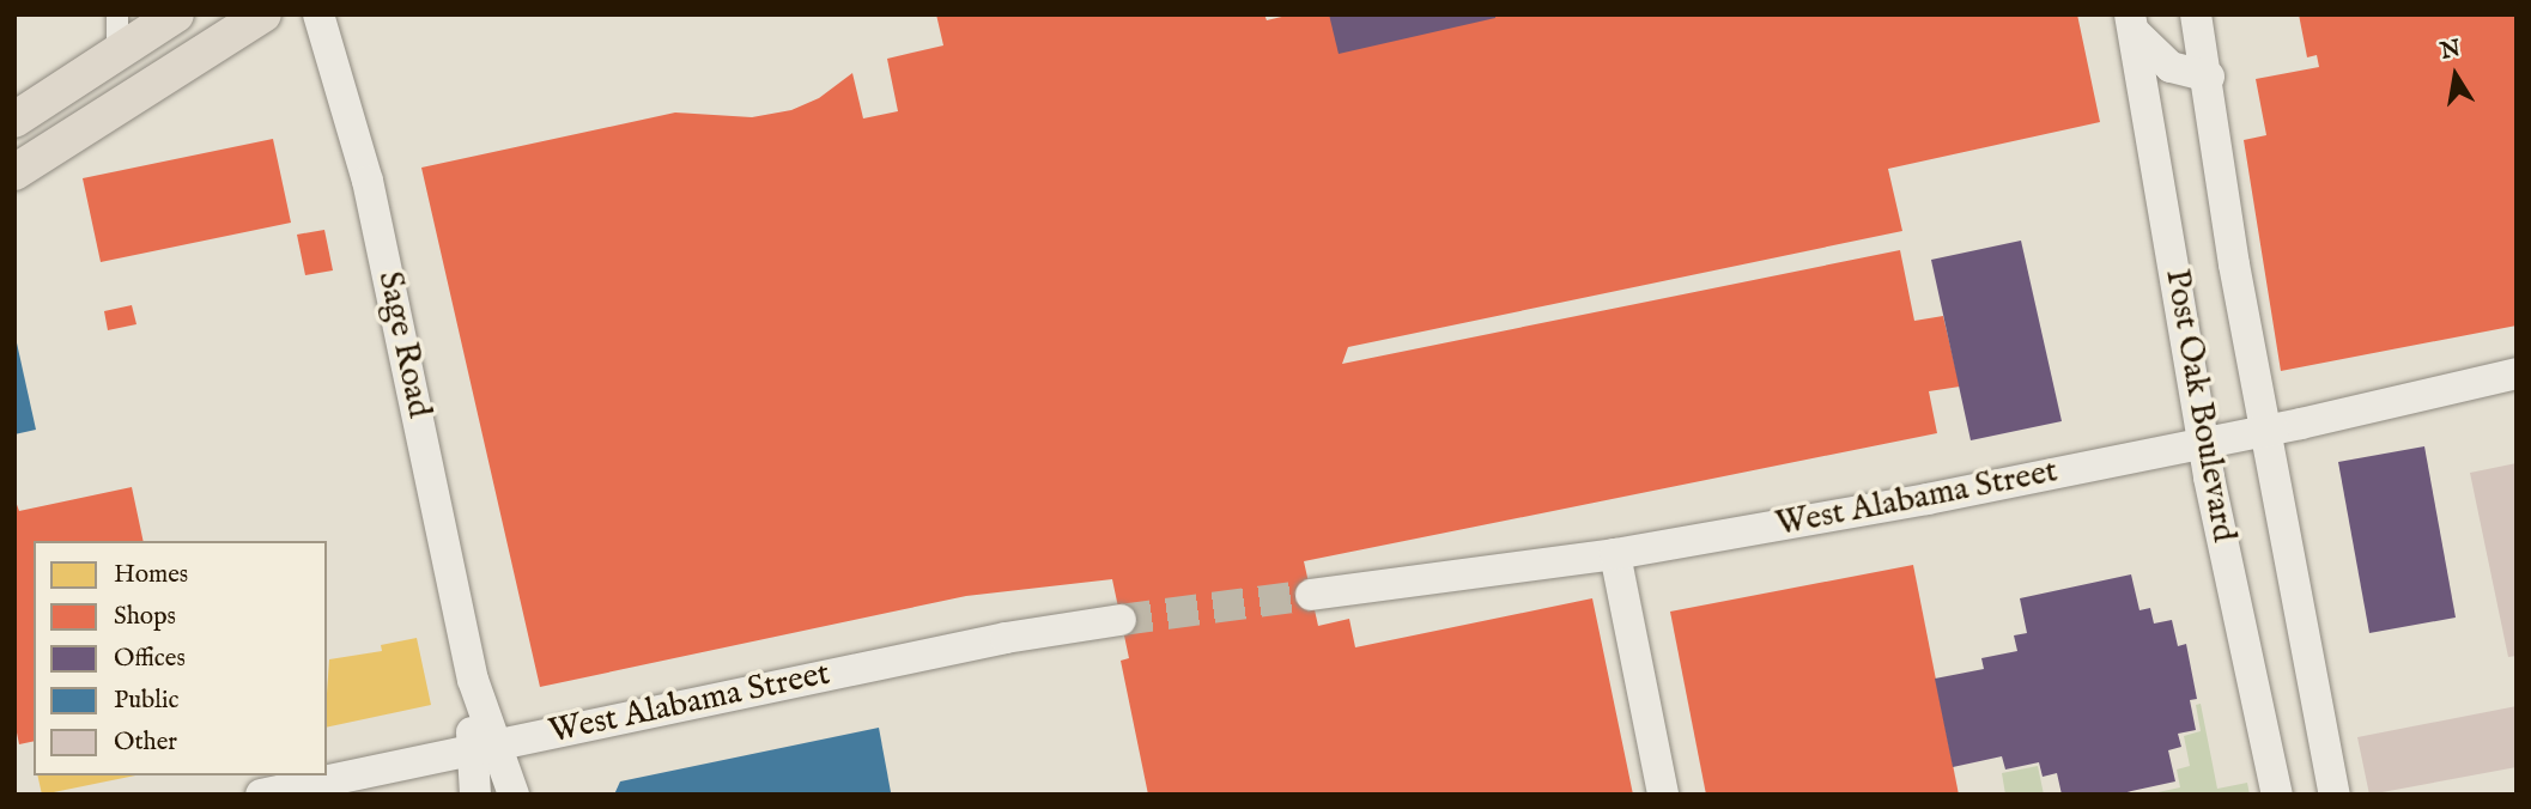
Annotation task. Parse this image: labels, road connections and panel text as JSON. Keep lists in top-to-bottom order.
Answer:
{
  "streets": {
    "main road": ["Sage Road", "Post Oak Boulevard", "West Alabama Street"]
  },
  "crossings": [
    ["Sage Road", "West Alabama Street"],
    ["Post Oak Boulevard", "West Alabama Street"]
  ],
  "legend": [
    "Homes",
    "Shops",
    "Offices",
    "Public",
    "Other"
  ],
  "north": "top"
}
